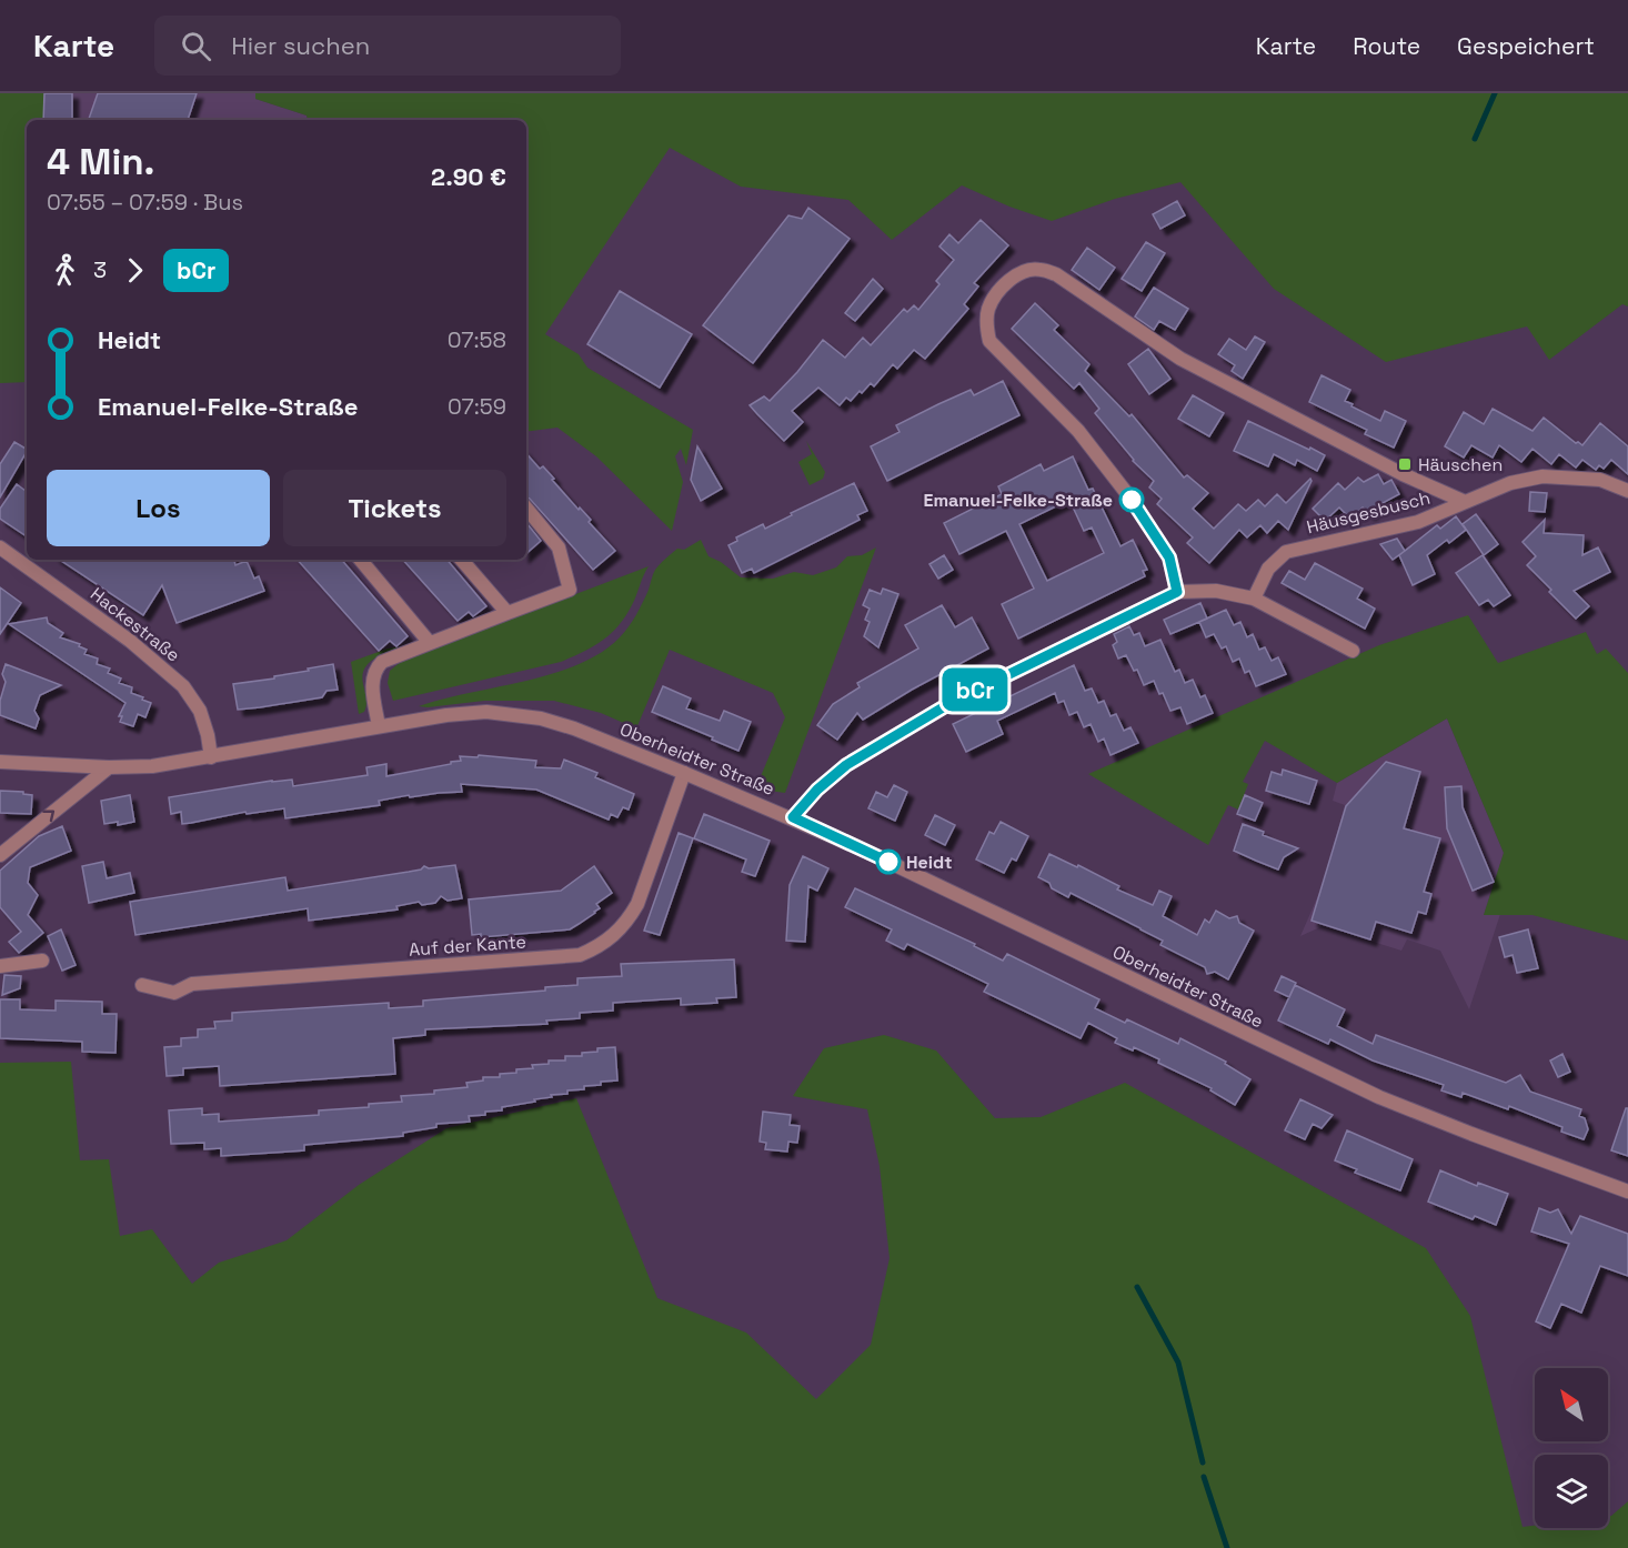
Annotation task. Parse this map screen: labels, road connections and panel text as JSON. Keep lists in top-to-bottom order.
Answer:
{
  "streets": {
    "street": [
      "Häusgesbusch",
      "Hackestraße",
      "Oberheidter Straße",
      "Auf der Kante"
    ]
  },
  "crossings": [
    ["Hackestraße", "Oberheidter Straße"],
    ["Oberheidter Straße", "Auf der Kante"]
  ],
  "places": {
    "transit": ["Häuschen"],
    "other": ["Emanuel-Felke-Straße", "Heidt"]
  },
  "lines": ["bus line bCr"],
  "north": "top left",
  "page": {
    "header": "Karte",
    "search": "Hier suchen",
    "nav": ["Karte", "Route", "Gespeichert"],
    "on_map": "bCr",
    "heading": ["4 Min.", "07:55 – 07:59 · Bus", "2.90 €"],
    "legs": ["3", "bCr"],
    "list": [
      {
        "name": "Heidt",
        "value": "07:58"
      },
      {
        "name": "Emanuel-Felke-Straße",
        "value": "07:59"
      }
    ],
    "buttons": ["Los", "Tickets"]
  }
}
